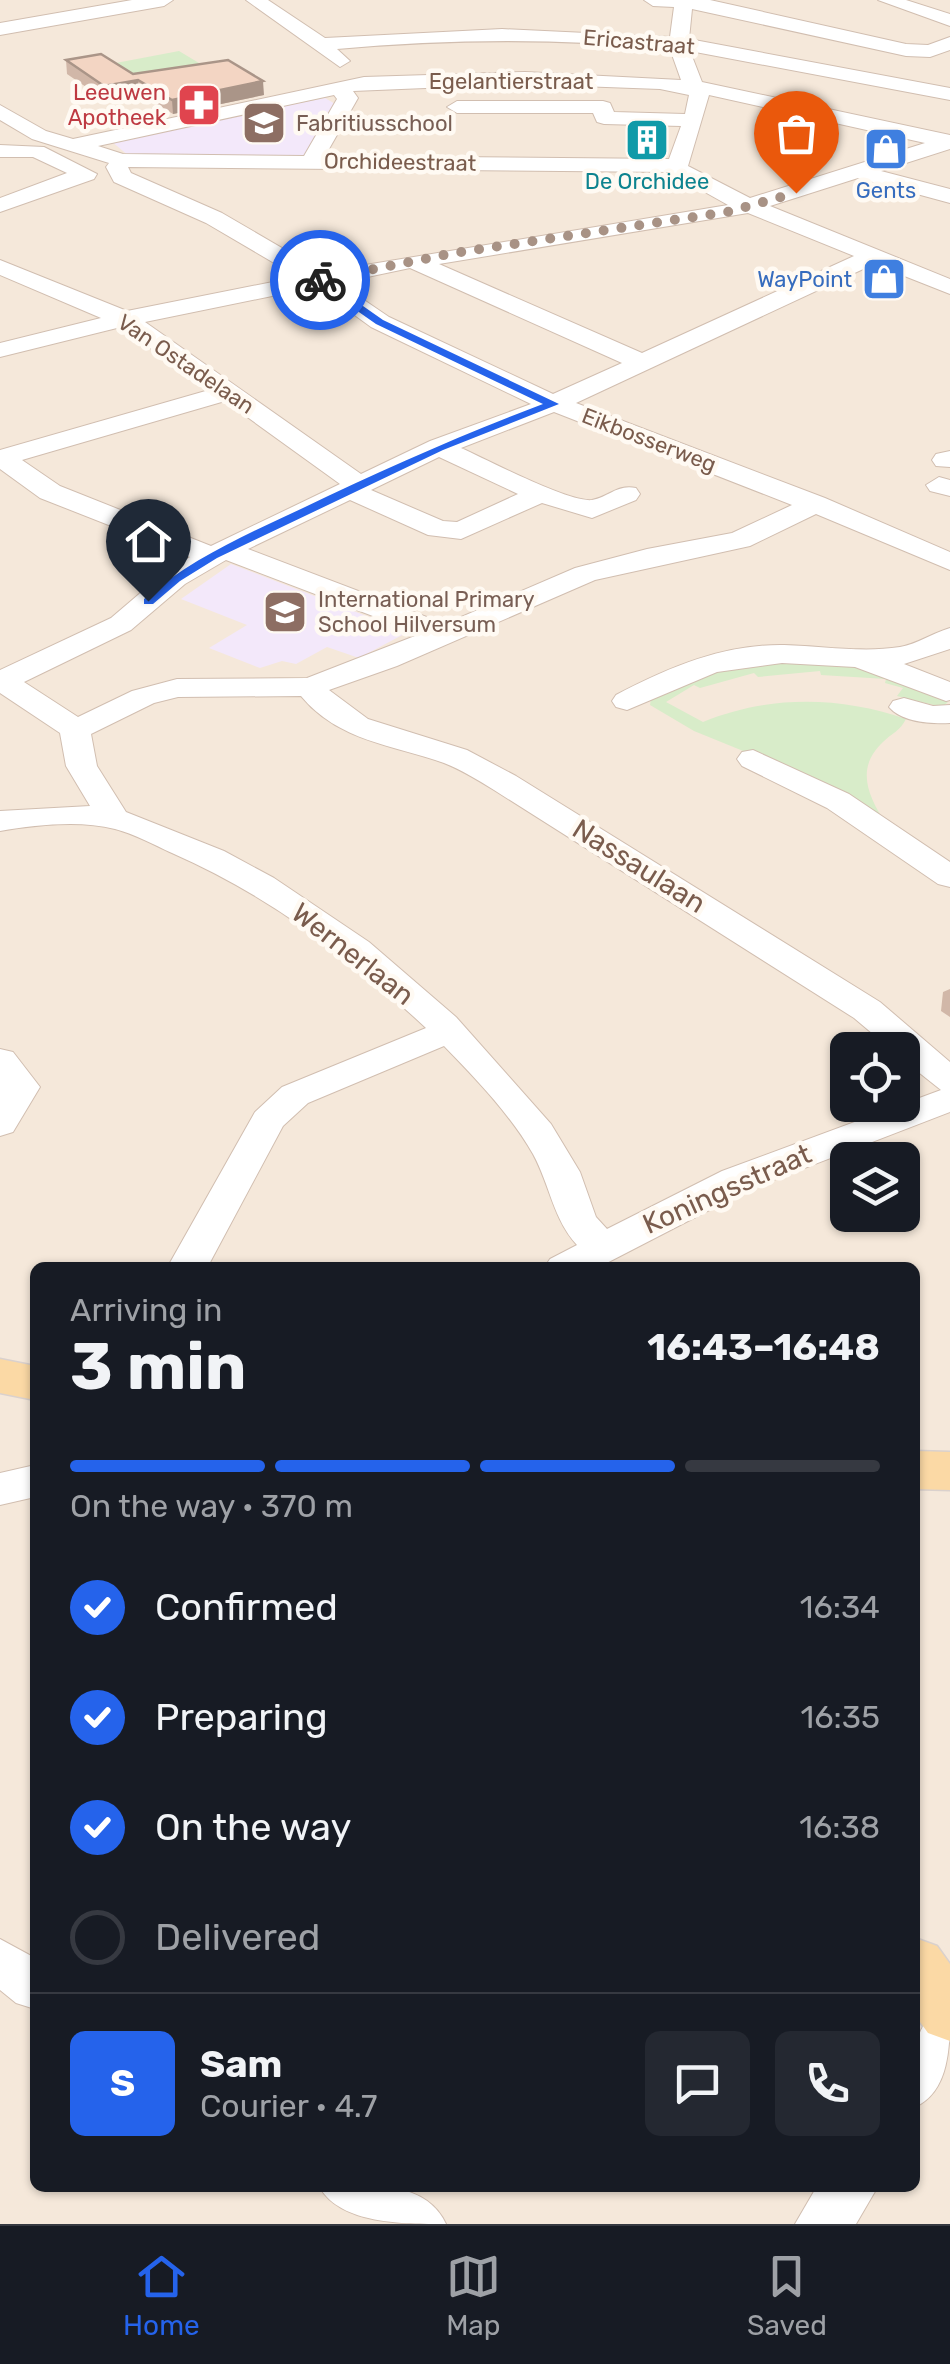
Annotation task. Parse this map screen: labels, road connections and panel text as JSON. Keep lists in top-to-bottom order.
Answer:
{
  "streets": {
    "street": [
      "Ericastraat",
      "Egelantierstraat",
      "Orchideestraat",
      "Van Ostadelaan",
      "Eikbosserweg",
      "Nassaulaan",
      "Wernerlaan",
      "Koningsstraat"
    ]
  },
  "crossings": [
    ["Orchideestraat", "Eikbosserweg"],
    ["Wernerlaan", "Koningsstraat"]
  ],
  "places": {
    "pharmacy": ["Leeuwen Apotheek"],
    "school or university": ["Fabritiusschool", "International Primary School Hilversum"],
    "building": ["De Orchidee"],
    "shop": ["Gents", "WayPoint"]
  },
  "page": {
    "heading": ["3 min", "Arriving in", "16:43–16:48"],
    "panel": ["Sam", "Courier · 4.7"],
    "bar": "On the way · 370 m",
    "list": [
      ["Confirmed", "16:34"],
      ["Preparing", "16:35"],
      ["On the way", "16:38"],
      "Delivered"
    ],
    "round": "S",
    "tabs": ["Home", "Map", "Saved"]
  }
}
